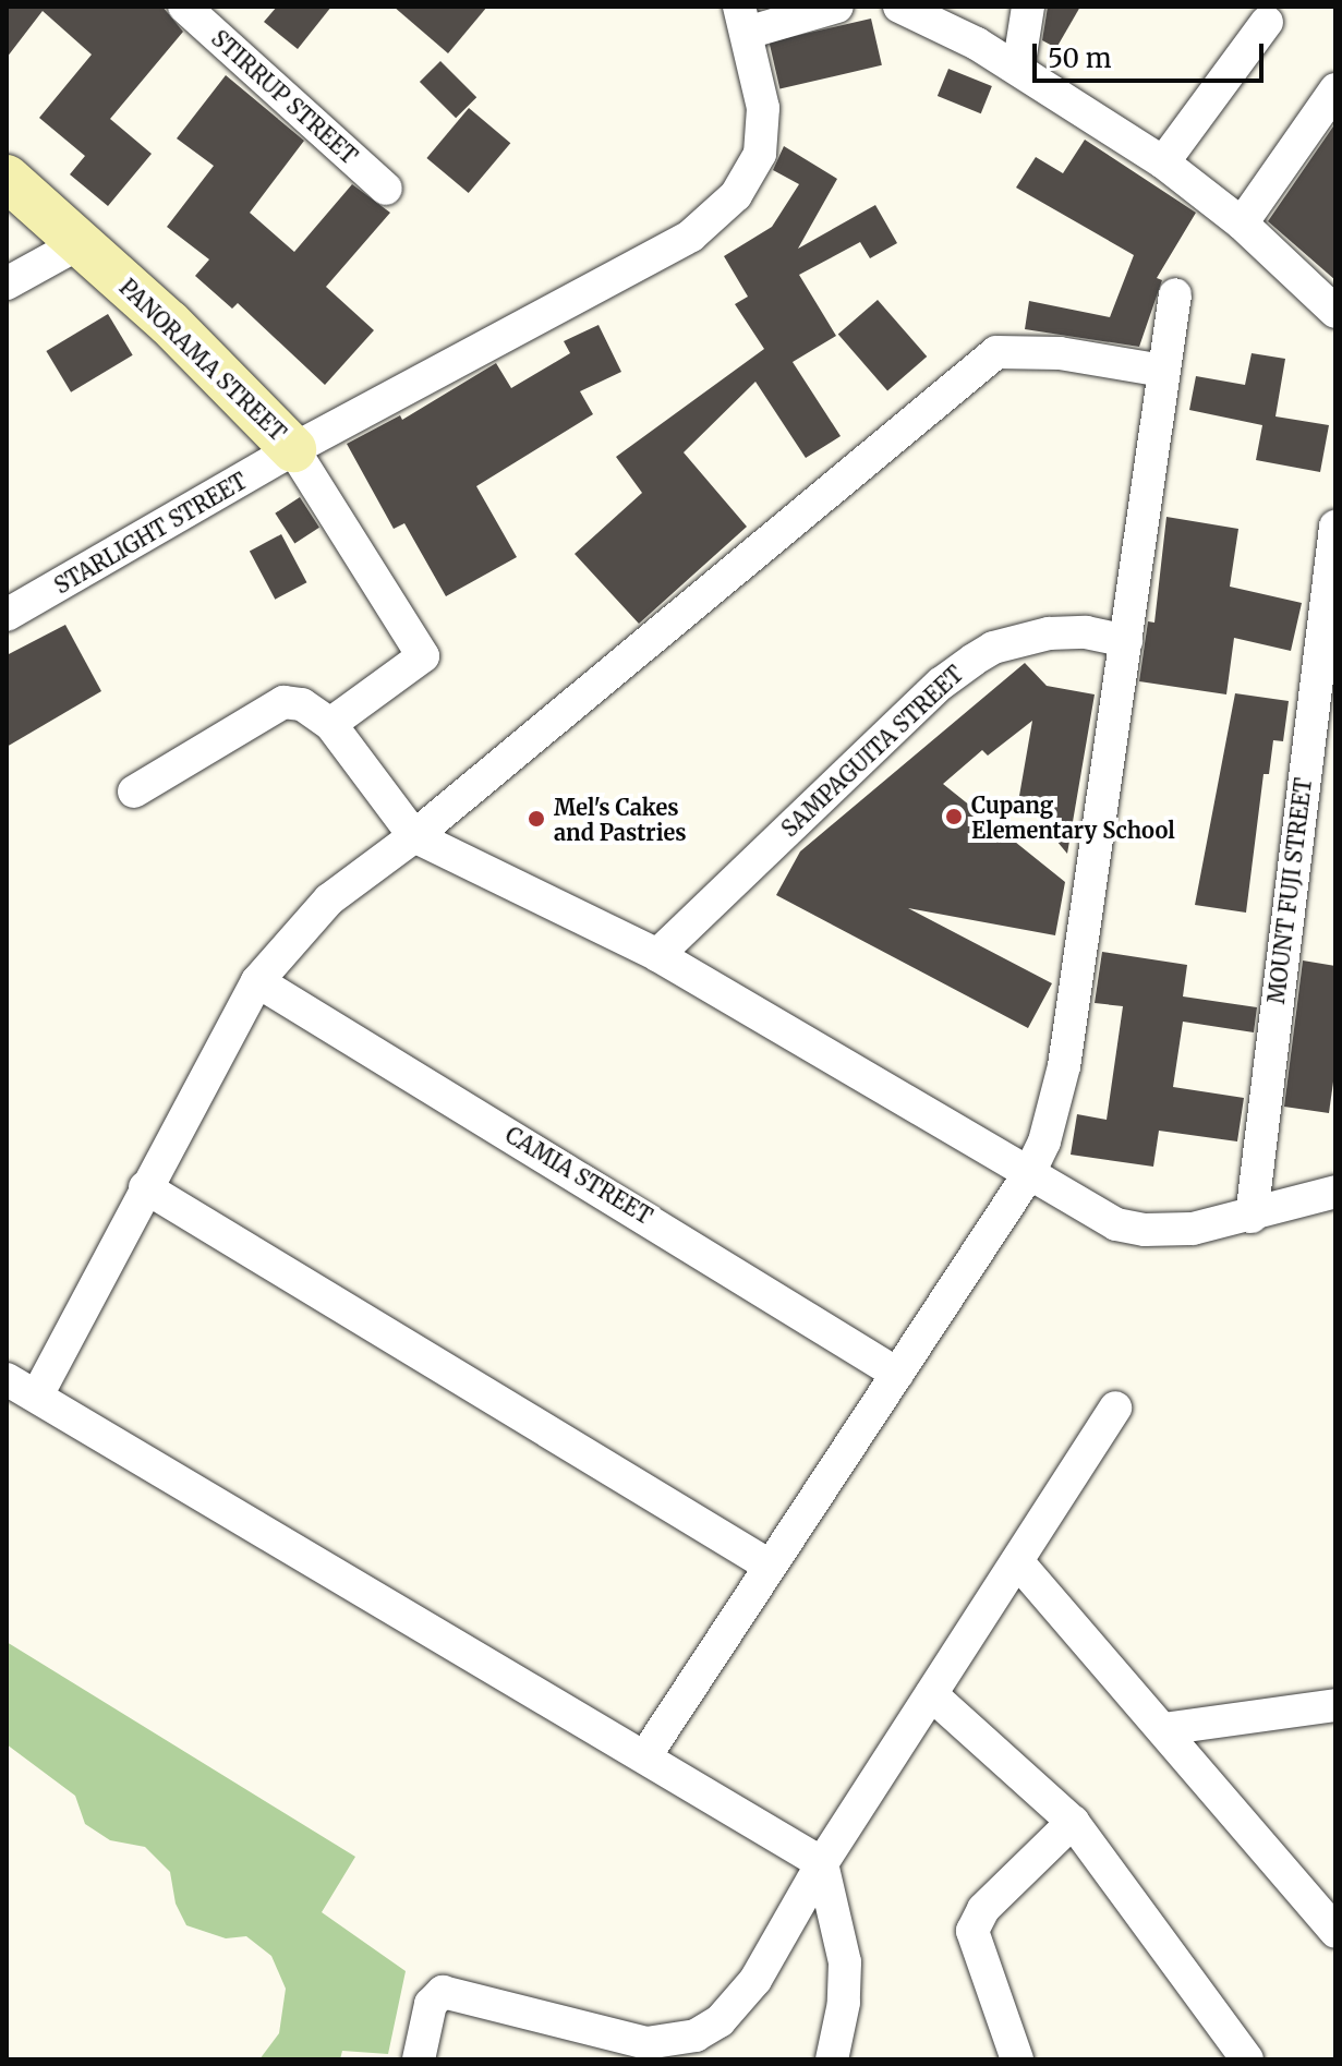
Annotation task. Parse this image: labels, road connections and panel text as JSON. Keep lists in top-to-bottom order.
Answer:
{
  "streets": {
    "street": [
      "STIRRUP STREET",
      "PANORAMA STREET",
      "STARLIGHT STREET",
      "SAMPAGUITA STREET",
      "MOUNT FUJI STREET",
      "CAMIA STREET"
    ]
  },
  "crossings": [
    ["PANORAMA STREET", "STARLIGHT STREET"]
  ],
  "places": ["Cupang Elementary School", "Mel's Cakes and Pastries"],
  "scale_bar": "50 m"
}
